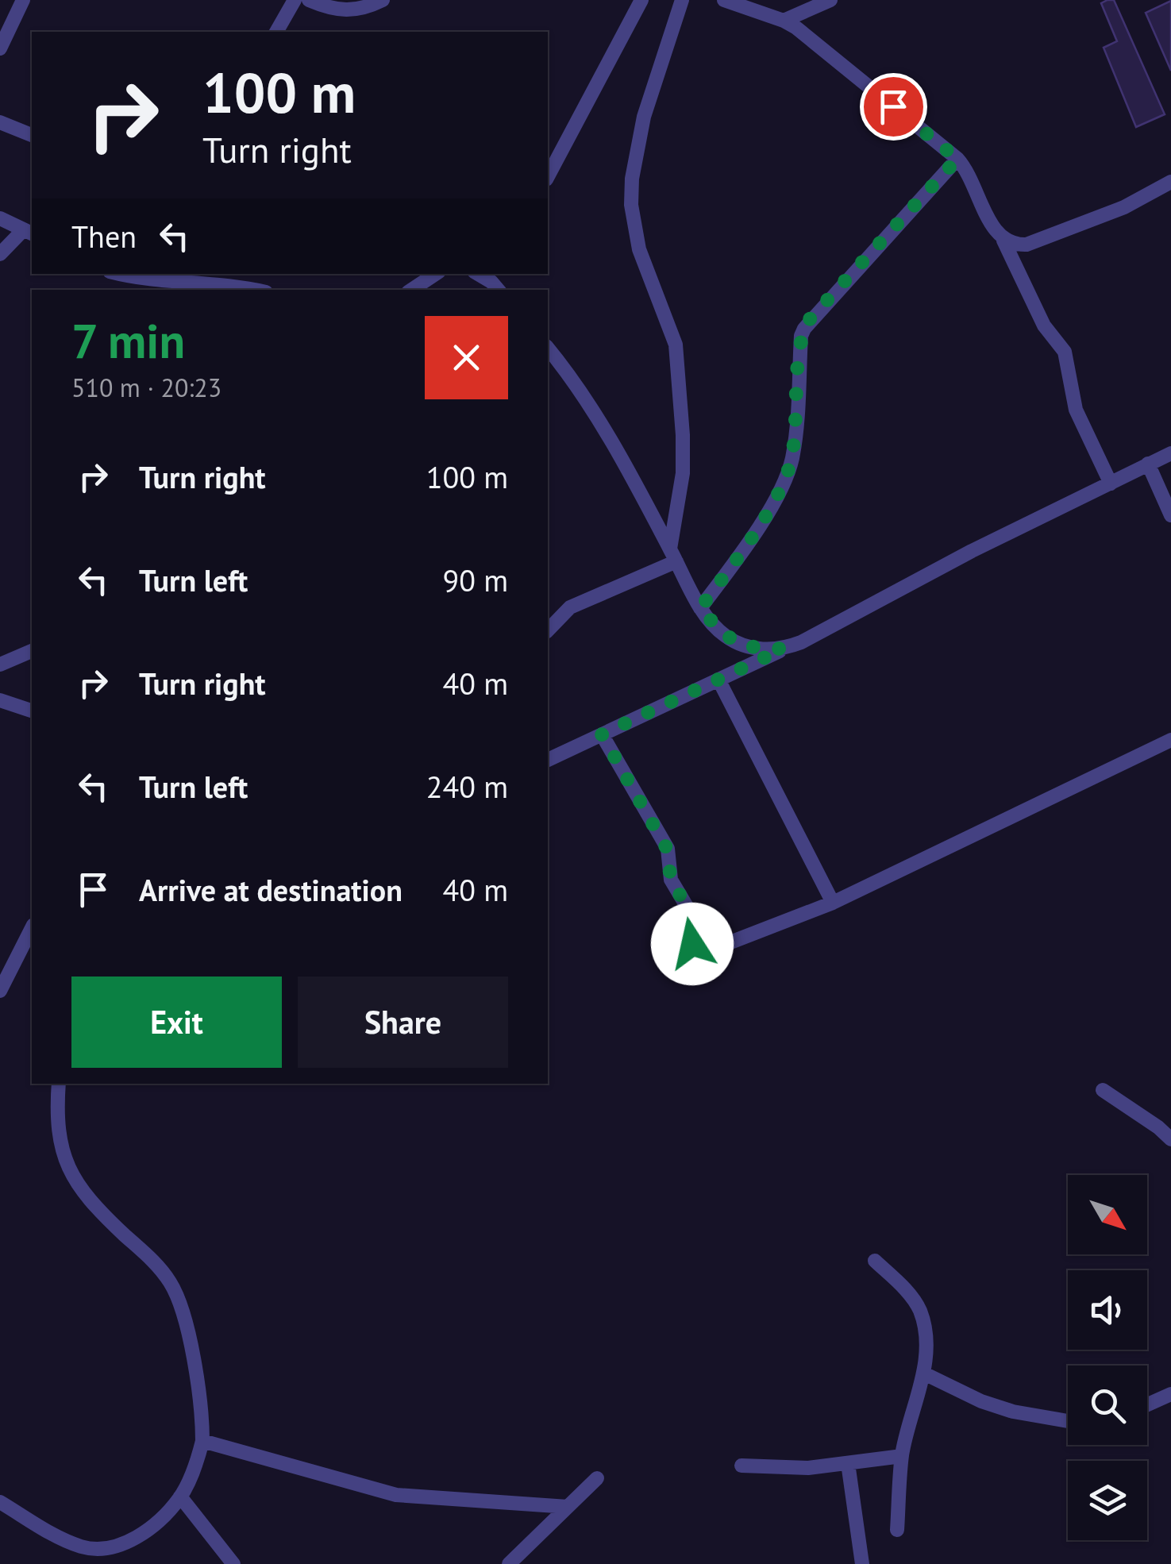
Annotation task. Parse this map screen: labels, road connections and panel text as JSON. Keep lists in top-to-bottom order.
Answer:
{
  "north": "bottom right",
  "page": {
    "turn": ["100 m", "Turn right"],
    "then": "Then",
    "heading": ["7 min", "510 m · 20:23"],
    "list": [
      {
        "name": "Turn right",
        "value": "100 m"
      },
      {
        "name": "Turn left",
        "value": "90 m"
      },
      {
        "name": "Turn right",
        "value": "40 m"
      },
      {
        "name": "Turn left",
        "value": "240 m"
      },
      {
        "name": "Arrive at destination",
        "value": "40 m"
      }
    ],
    "buttons": ["Exit", "Share"]
  }
}
